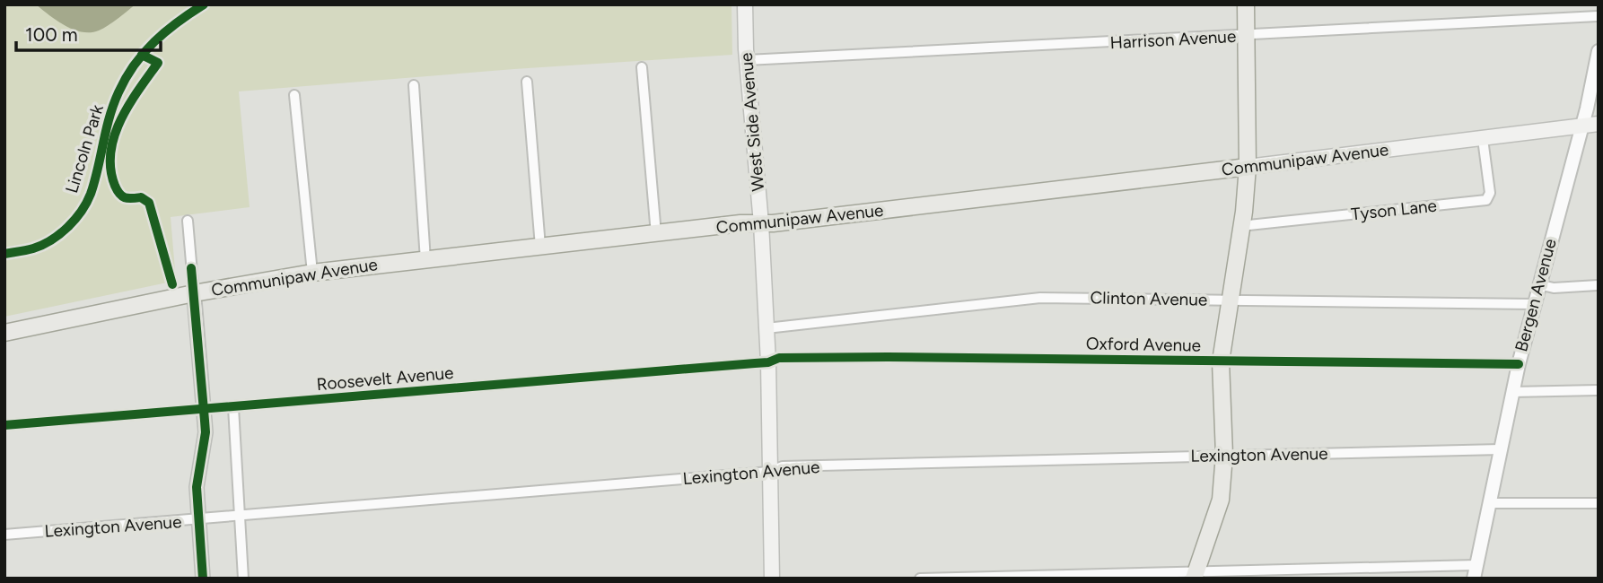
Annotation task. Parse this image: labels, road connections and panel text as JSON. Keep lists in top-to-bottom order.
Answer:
{
  "streets": {
    "main road": ["West Side Avenue", "Communipaw Avenue"],
    "street": [
      "Harrison Avenue",
      "Lincoln Park",
      "Tyson Lane",
      "Bergen Avenue",
      "Clinton Avenue",
      "Oxford Avenue",
      "Roosevelt Avenue",
      "Lexington Avenue"
    ]
  },
  "crossings": [
    ["Harrison Avenue", "West Side Avenue"],
    ["West Side Avenue", "Communipaw Avenue"],
    ["West Side Avenue", "Clinton Avenue"],
    ["West Side Avenue", "Oxford Avenue"],
    ["West Side Avenue", "Roosevelt Avenue"],
    ["West Side Avenue", "Lexington Avenue"],
    ["Communipaw Avenue", "Tyson Lane"],
    ["Communipaw Avenue", "Bergen Avenue"],
    ["Bergen Avenue", "Clinton Avenue"],
    ["Bergen Avenue", "Oxford Avenue"],
    ["Bergen Avenue", "Lexington Avenue"],
    ["Oxford Avenue", "Roosevelt Avenue"]
  ],
  "scale_bar": "100 m"
}
